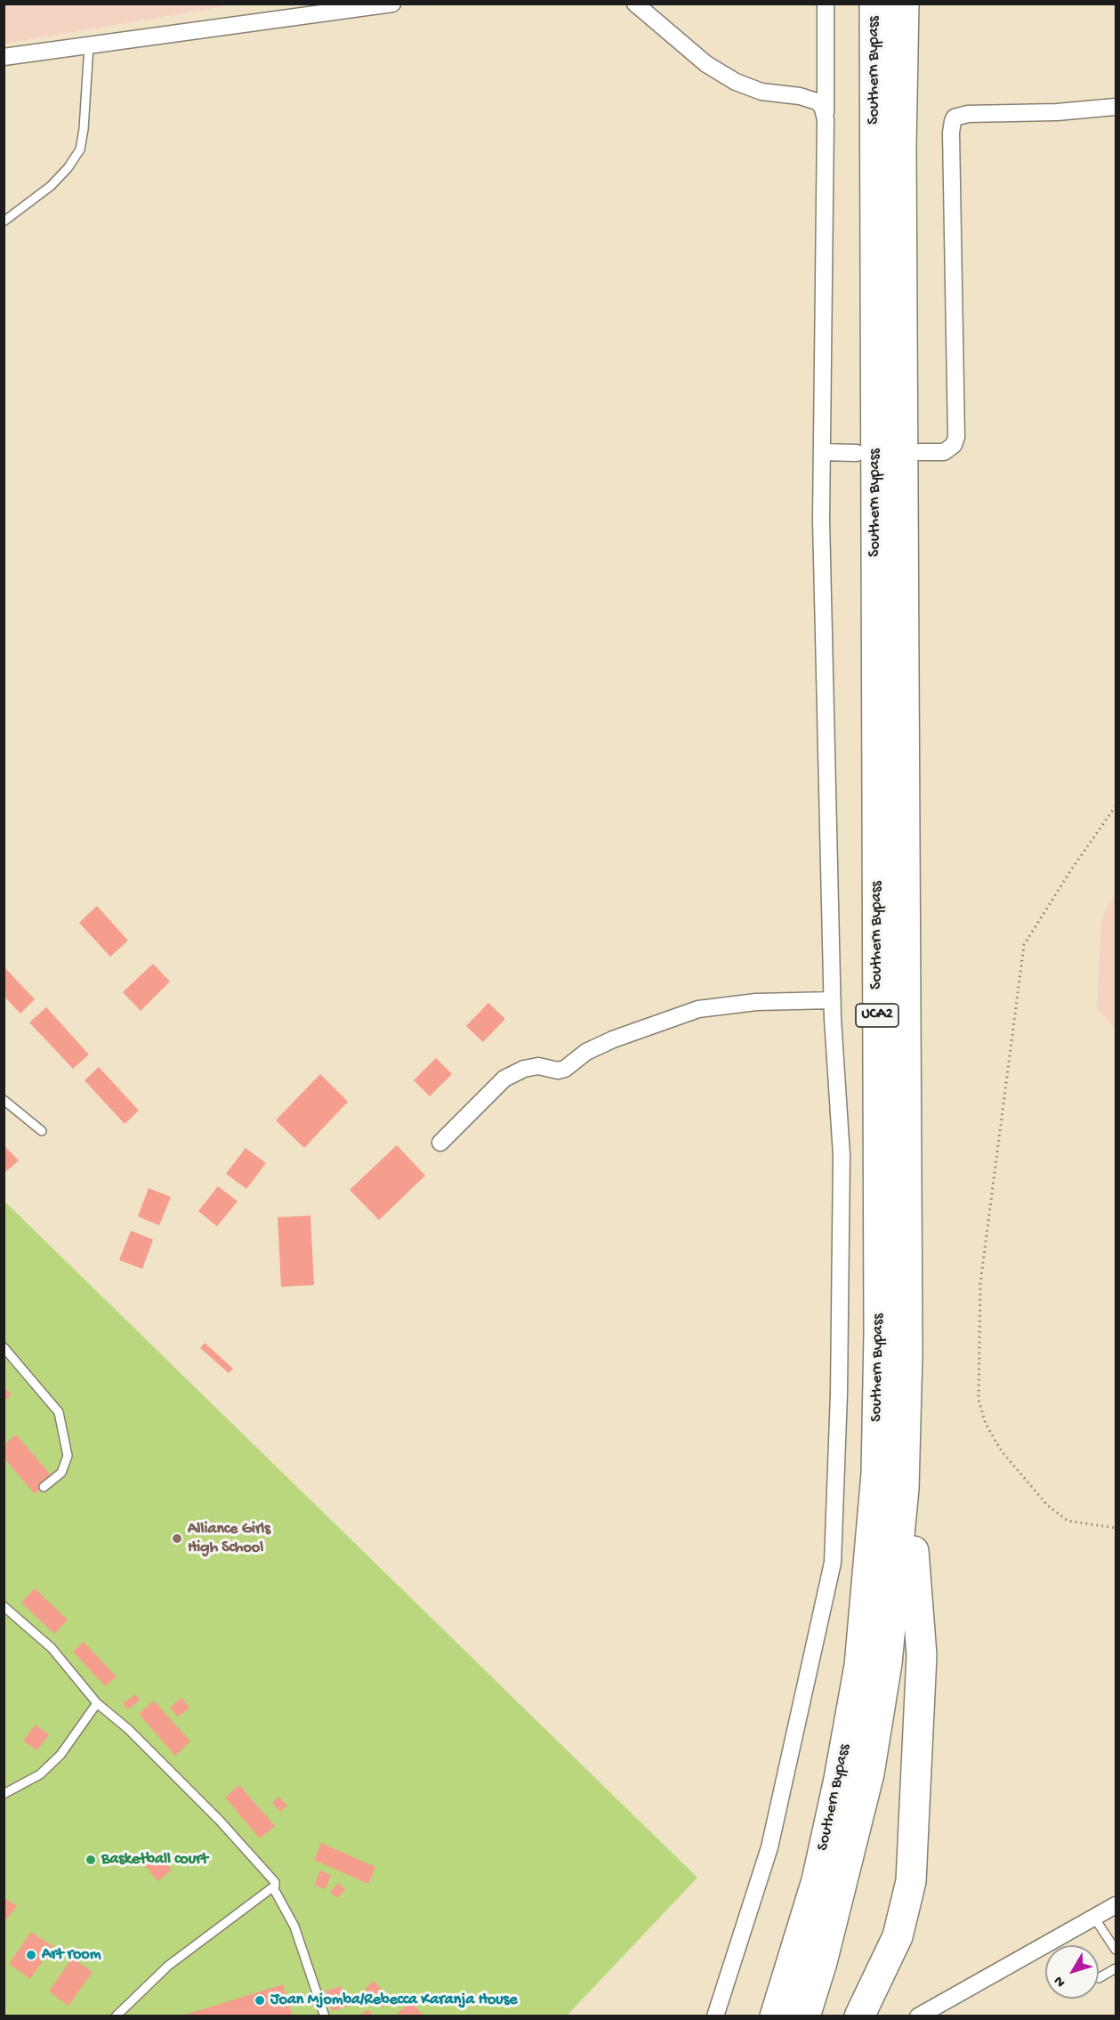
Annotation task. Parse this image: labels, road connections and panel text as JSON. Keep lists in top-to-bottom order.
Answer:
{
  "streets": {
    "highway": ["Southern Bypass", "UCA2"]
  },
  "places": [
    "Alliance Girls High School",
    "Basketball court",
    "Art room",
    "Joan Mjomba/Rebecca Karanja House"
  ],
  "north": "bottom left"
}
